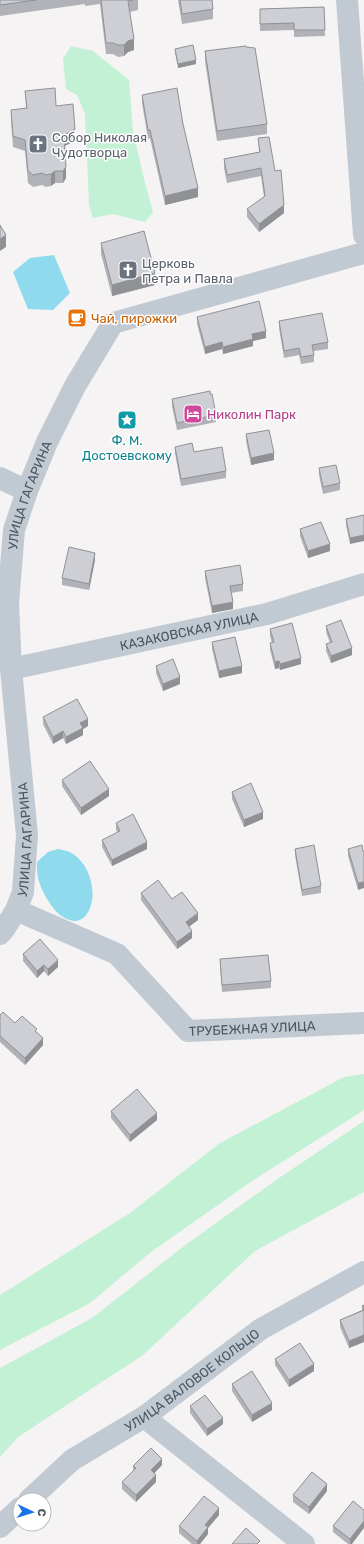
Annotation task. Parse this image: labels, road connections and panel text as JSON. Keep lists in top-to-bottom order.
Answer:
{
  "streets": {
    "street": [
      "УЛИЦА ГАГАРИНА",
      "КАЗАКОВСКАЯ УЛИЦА",
      "ТРУБЕЖНАЯ УЛИЦА",
      "УЛИЦА ВАЛОВОЕ КОЛЬЦО"
    ]
  },
  "crossings": [
    ["УЛИЦА ГАГАРИНА", "КАЗАКОВСКАЯ УЛИЦА"],
    ["УЛИЦА ГАГАРИНА", "ТРУБЕЖНАЯ УЛИЦА"]
  ],
  "places": {
    "church": ["Собор Николая Чудотворца", "Церковь Петра и Павла"],
    "cafe": ["Чай, пирожки"],
    "hotel": ["Николин Парк"],
    "place": ["Ф. М. Достоевскому"]
  },
  "north": "right"
}
